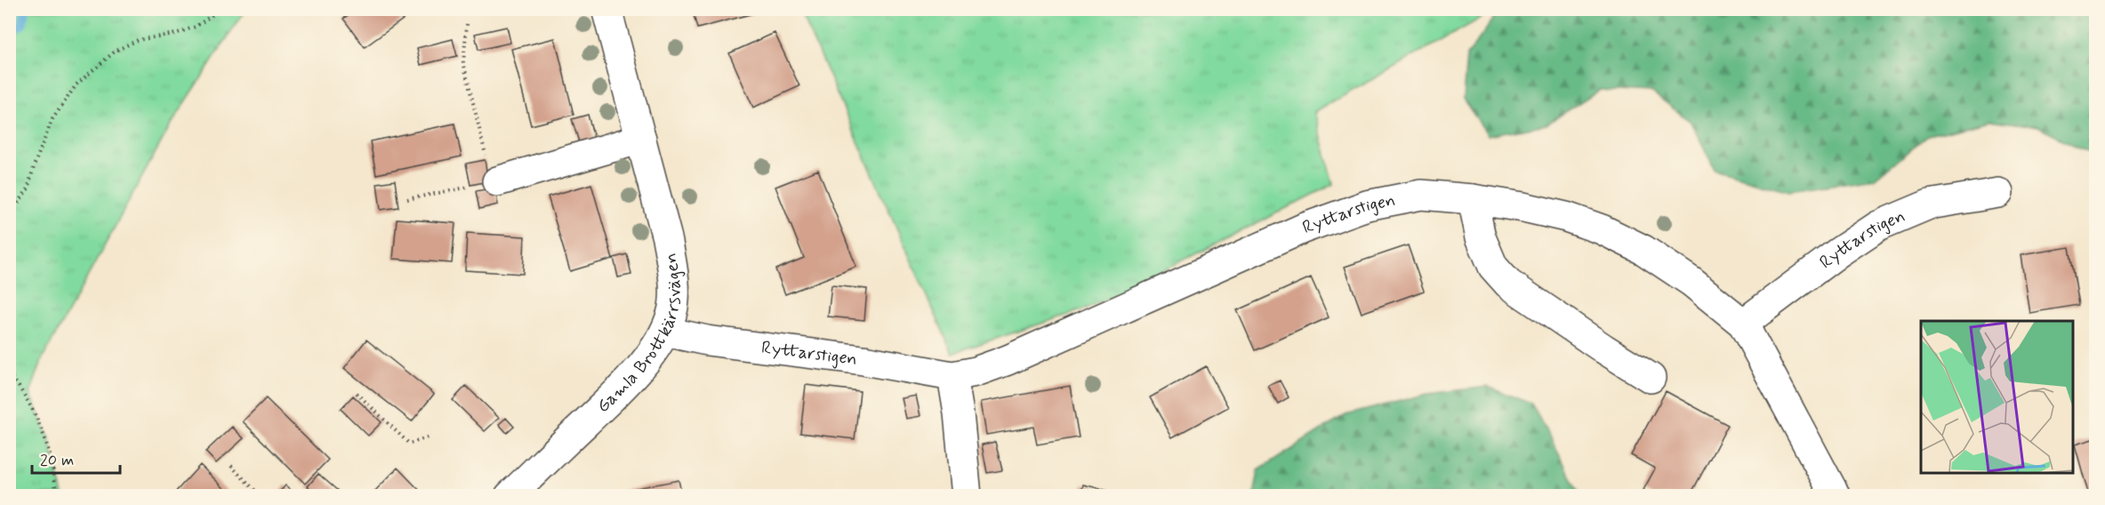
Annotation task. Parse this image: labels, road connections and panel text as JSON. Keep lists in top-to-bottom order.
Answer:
{
  "streets": {
    "street": ["Ryttarstigen", "Gamla Brottkärrsvägen"]
  },
  "crossings": [
    ["Ryttarstigen", "Gamla Brottkärrsvägen"]
  ],
  "scale_bar": "20 m"
}
